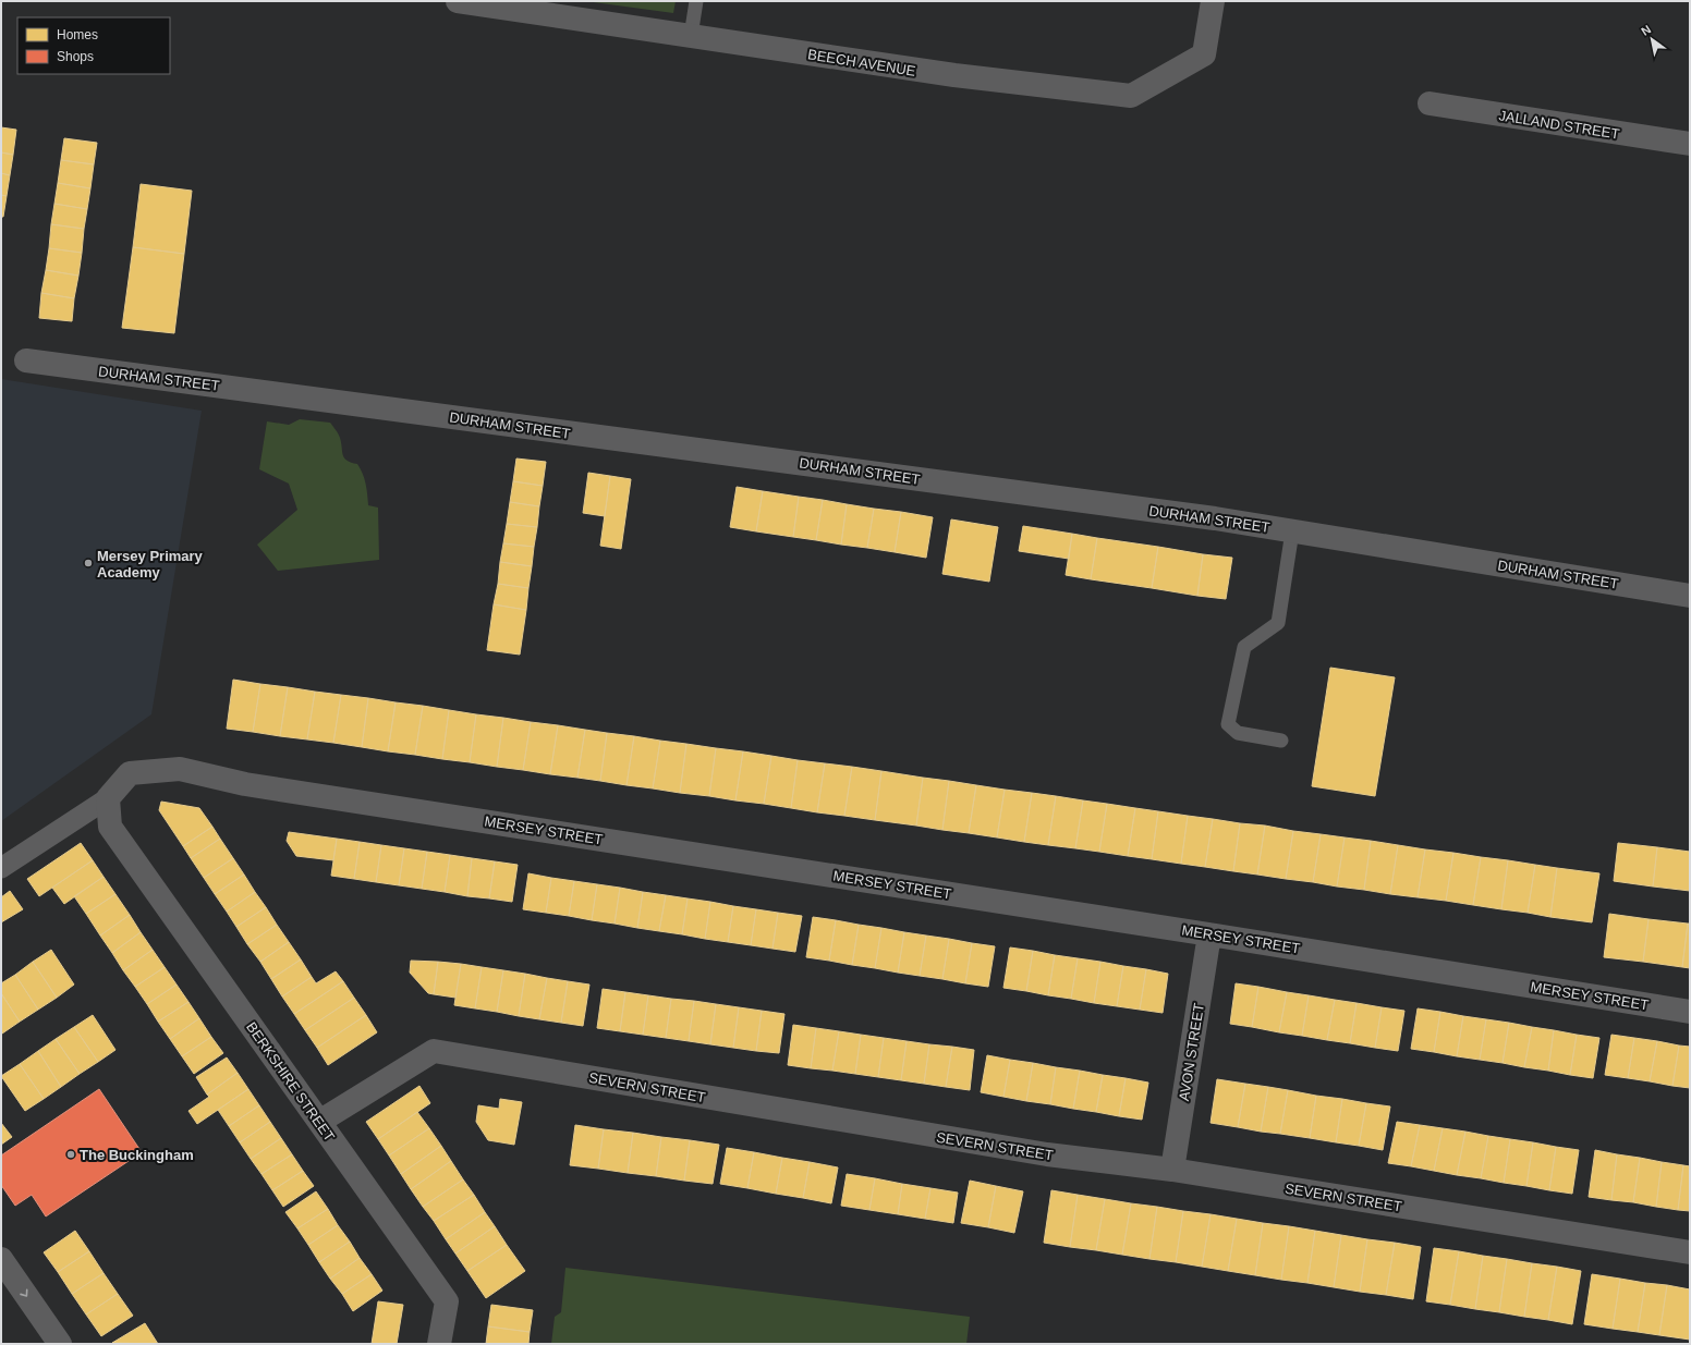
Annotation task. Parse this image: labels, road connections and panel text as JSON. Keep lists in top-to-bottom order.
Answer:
{
  "streets": {
    "street": [
      "BEECH AVENUE",
      "JALLAND STREET",
      "DURHAM STREET",
      "MERSEY STREET",
      "AVON STREET",
      "BERKSHIRE STREET",
      "SEVERN STREET"
    ]
  },
  "crossings": [
    ["MERSEY STREET", "AVON STREET"],
    ["MERSEY STREET", "BERKSHIRE STREET"],
    ["AVON STREET", "SEVERN STREET"],
    ["BERKSHIRE STREET", "SEVERN STREET"]
  ],
  "places": ["Mersey Primary Academy", "The Buckingham"],
  "legend": ["Homes", "Shops"],
  "north": "top left"
}
